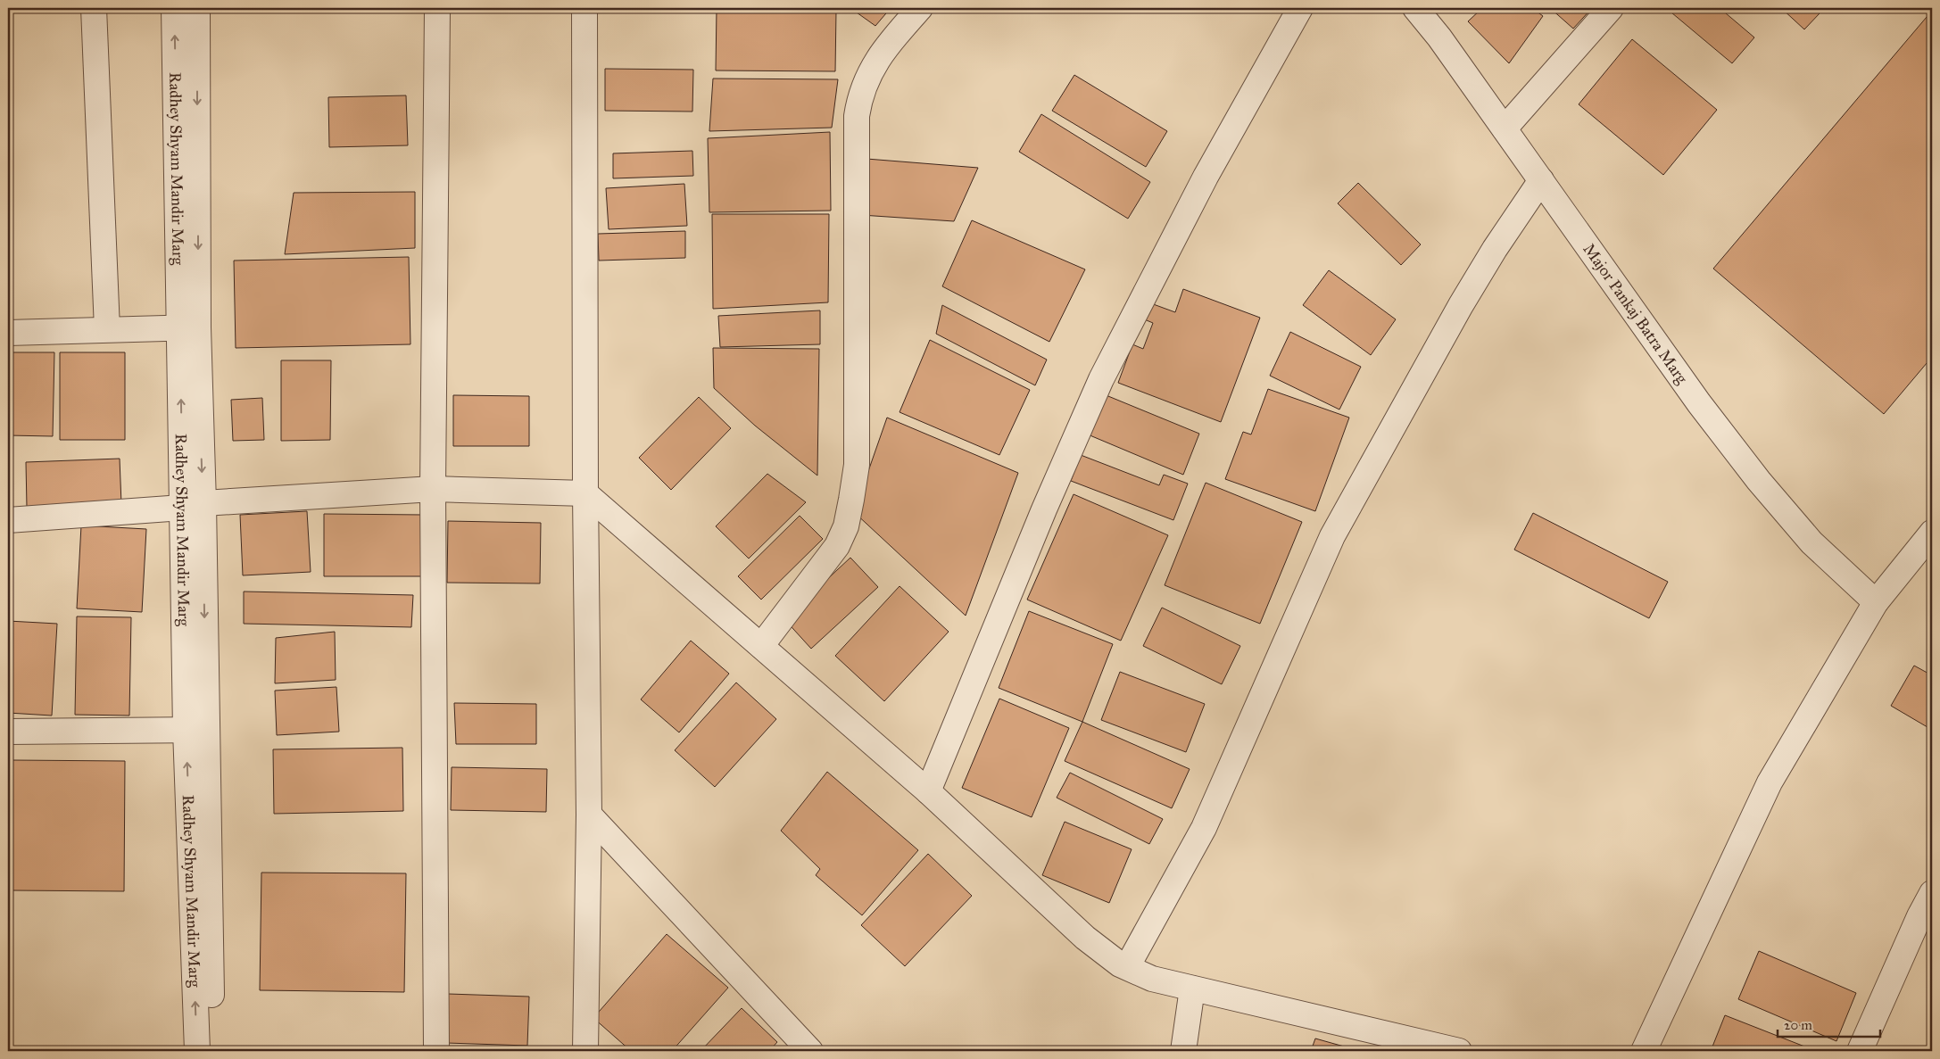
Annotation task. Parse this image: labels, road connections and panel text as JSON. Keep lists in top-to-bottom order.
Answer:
{
  "streets": {
    "street": ["Radhey Shyam Mandir Marg", "Major Pankaj Batra Marg"]
  },
  "scale_bar": "20 m"
}
